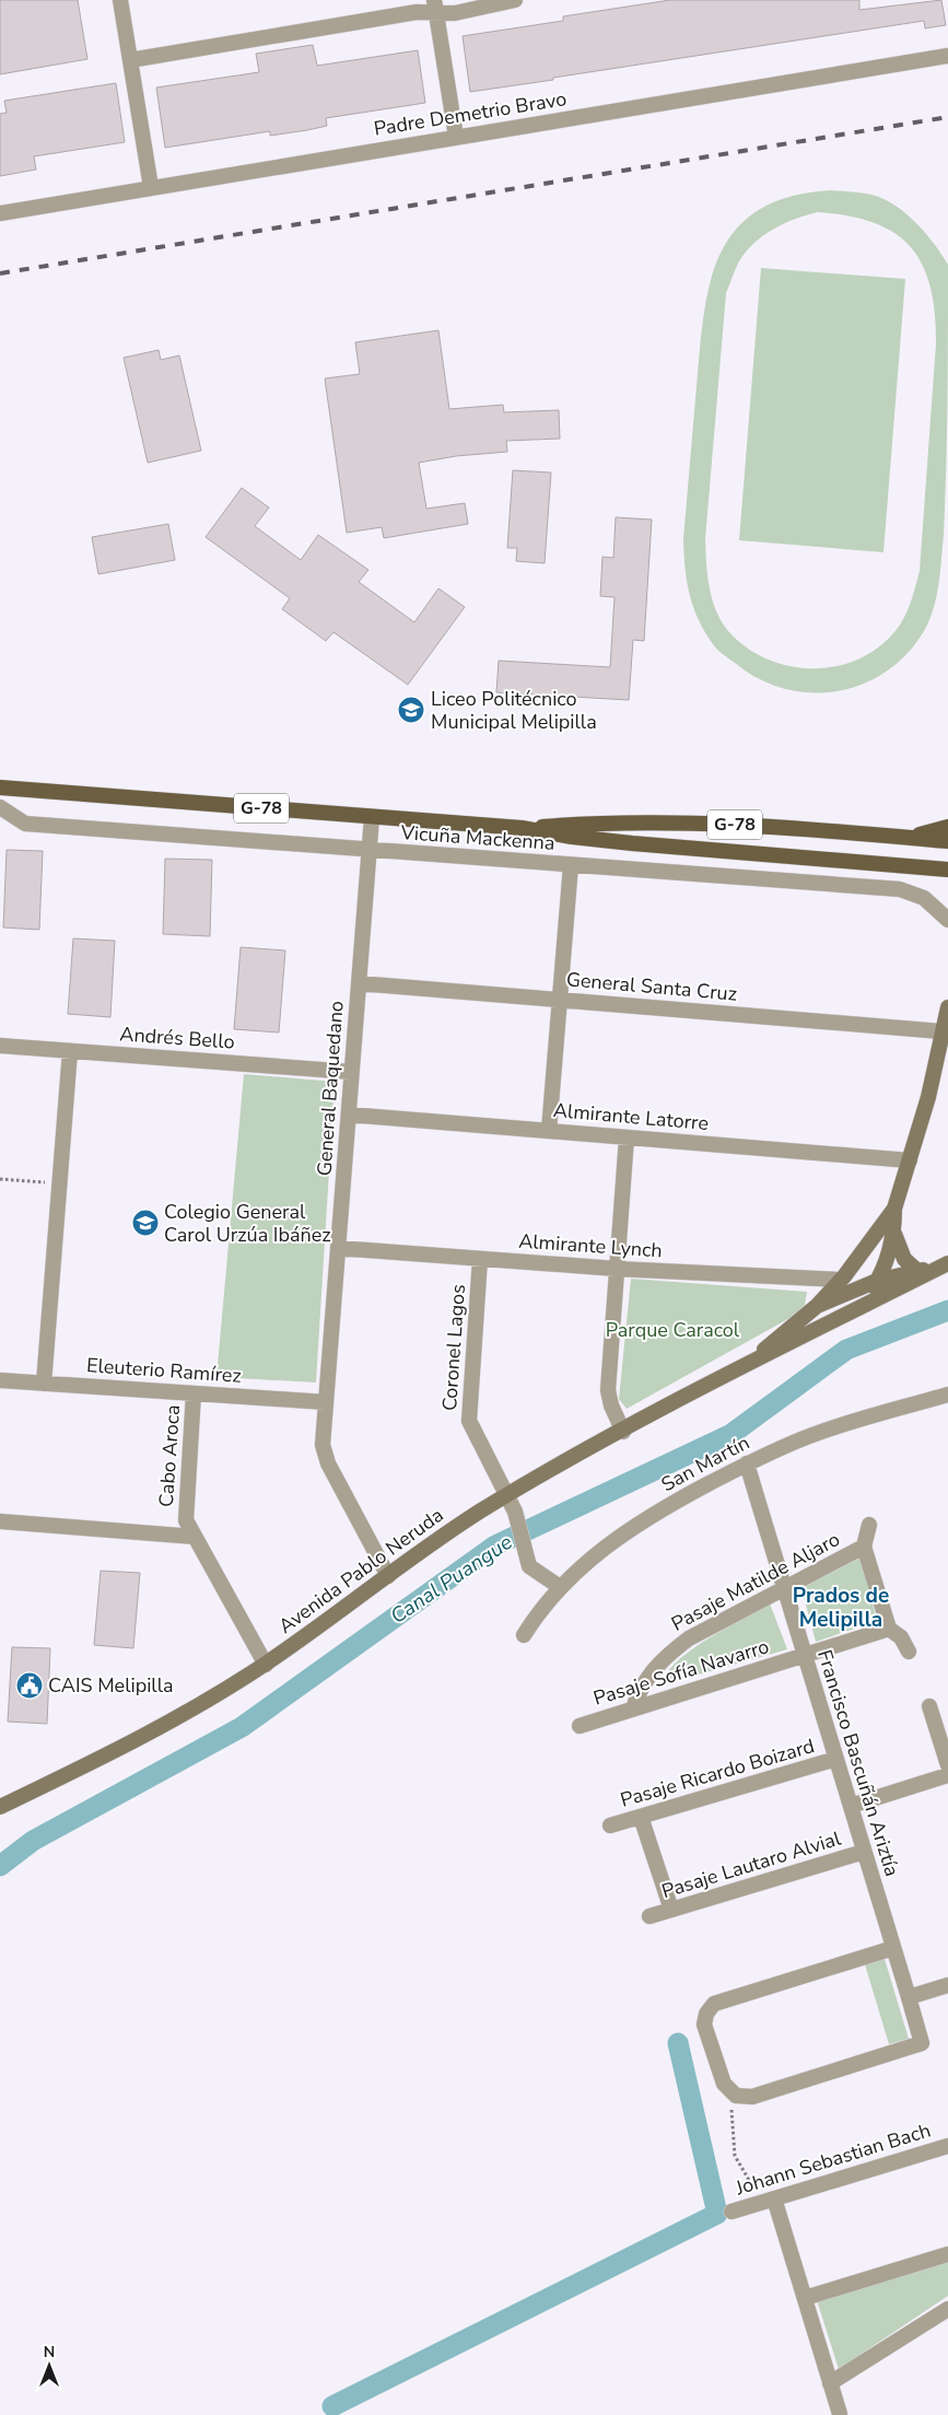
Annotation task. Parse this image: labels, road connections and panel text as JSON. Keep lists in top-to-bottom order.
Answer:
{
  "streets": {
    "main road": ["G-78", "Vicuña Mackenna", "Avenida Pablo Neruda"],
    "street": [
      "Padre Demetrio Bravo",
      "General Santa Cruz",
      "Andrés Bello",
      "General Baquedano",
      "Almirante Latorre",
      "Almirante Lynch",
      "Coronel Lagos",
      "Eleuterio Ramírez",
      "Cabo Aroca",
      "San Martín",
      "Pasaje Matilde Aljaro",
      "Pasaje Sofía Navarro",
      "Francisco Bascuñán Ariztía",
      "Pasaje Ricardo Boizard",
      "Pasaje Lautaro Alvial",
      "Johann Sebastian Bach"
    ]
  },
  "crossings": [
    ["Vicuña Mackenna", "General Baquedano"],
    ["General Santa Cruz", "General Baquedano"],
    ["Andrés Bello", "General Baquedano"],
    ["General Baquedano", "Almirante Latorre"],
    ["General Baquedano", "Almirante Lynch"],
    ["General Baquedano", "Eleuterio Ramírez"],
    ["General Baquedano", "Avenida Pablo Neruda"],
    ["Almirante Lynch", "Coronel Lagos"],
    ["Coronel Lagos", "San Martín"],
    ["Coronel Lagos", "Avenida Pablo Neruda"],
    ["Eleuterio Ramírez", "Cabo Aroca"],
    ["Cabo Aroca", "Avenida Pablo Neruda"],
    ["San Martín", "Francisco Bascuñán Ariztía"],
    ["Pasaje Matilde Aljaro", "Pasaje Sofía Navarro"],
    ["Pasaje Matilde Aljaro", "Francisco Bascuñán Ariztía"],
    ["Pasaje Sofía Navarro", "Francisco Bascuñán Ariztía"],
    ["Francisco Bascuñán Ariztía", "Pasaje Ricardo Boizard"],
    ["Francisco Bascuñán Ariztía", "Pasaje Lautaro Alvial"]
  ],
  "districts": ["Prados de Melipilla"],
  "water": ["Canal Puangue"],
  "parks": ["Parque Caracol"],
  "places": {
    "school or university": ["Liceo Politécnico Municipal Melipilla", "Colegio General Carol Urzúa Ibáñez"],
    "public building": ["CAIS Melipilla"]
  },
  "north": "top"
}
